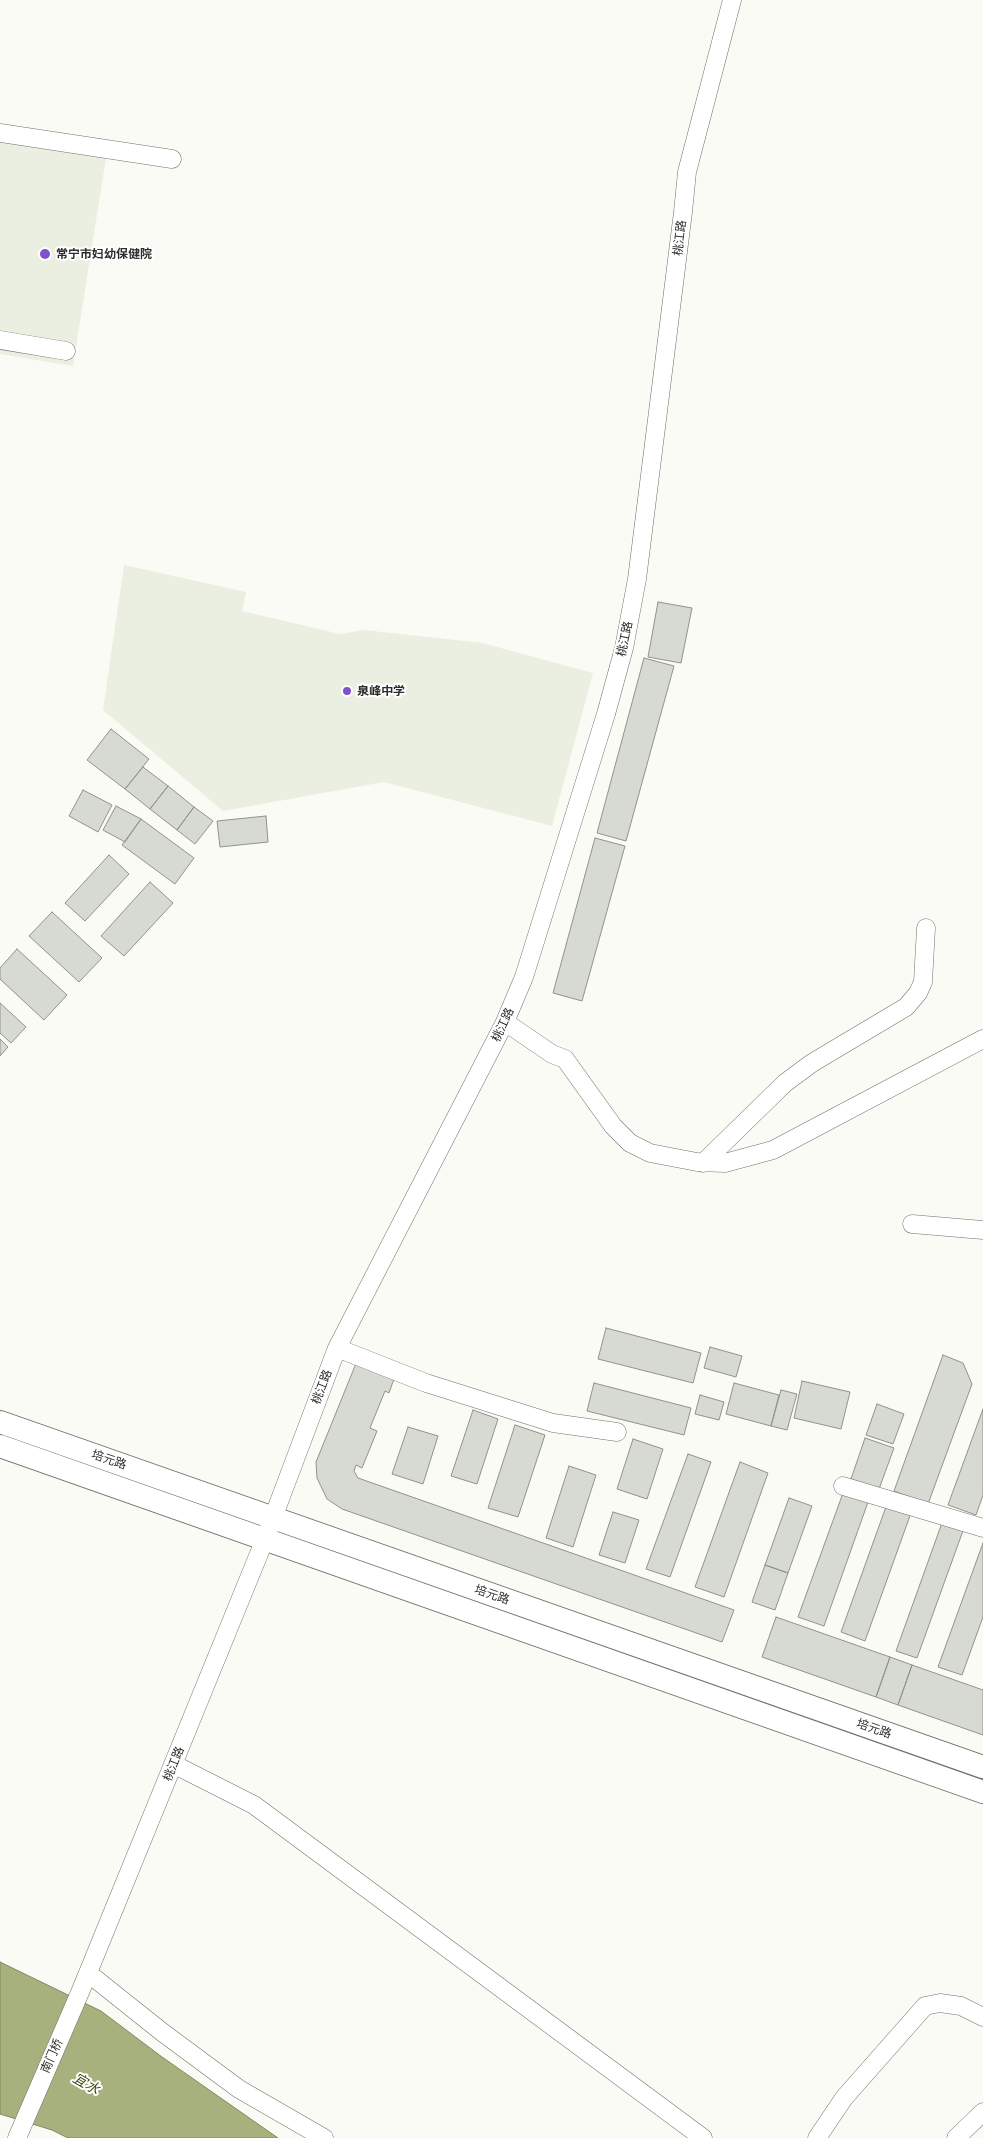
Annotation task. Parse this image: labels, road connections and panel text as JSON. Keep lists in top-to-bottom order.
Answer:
{
  "streets": {
    "main road": ["培元路"],
    "street": ["桃江路", "南门桥"]
  },
  "crossings": [
    ["桃江路", "培元路"],
    ["桃江路", "南门桥"]
  ],
  "water": ["宜水"],
  "places": ["常宁市妇幼保健院", "泉峰中学"]
}
